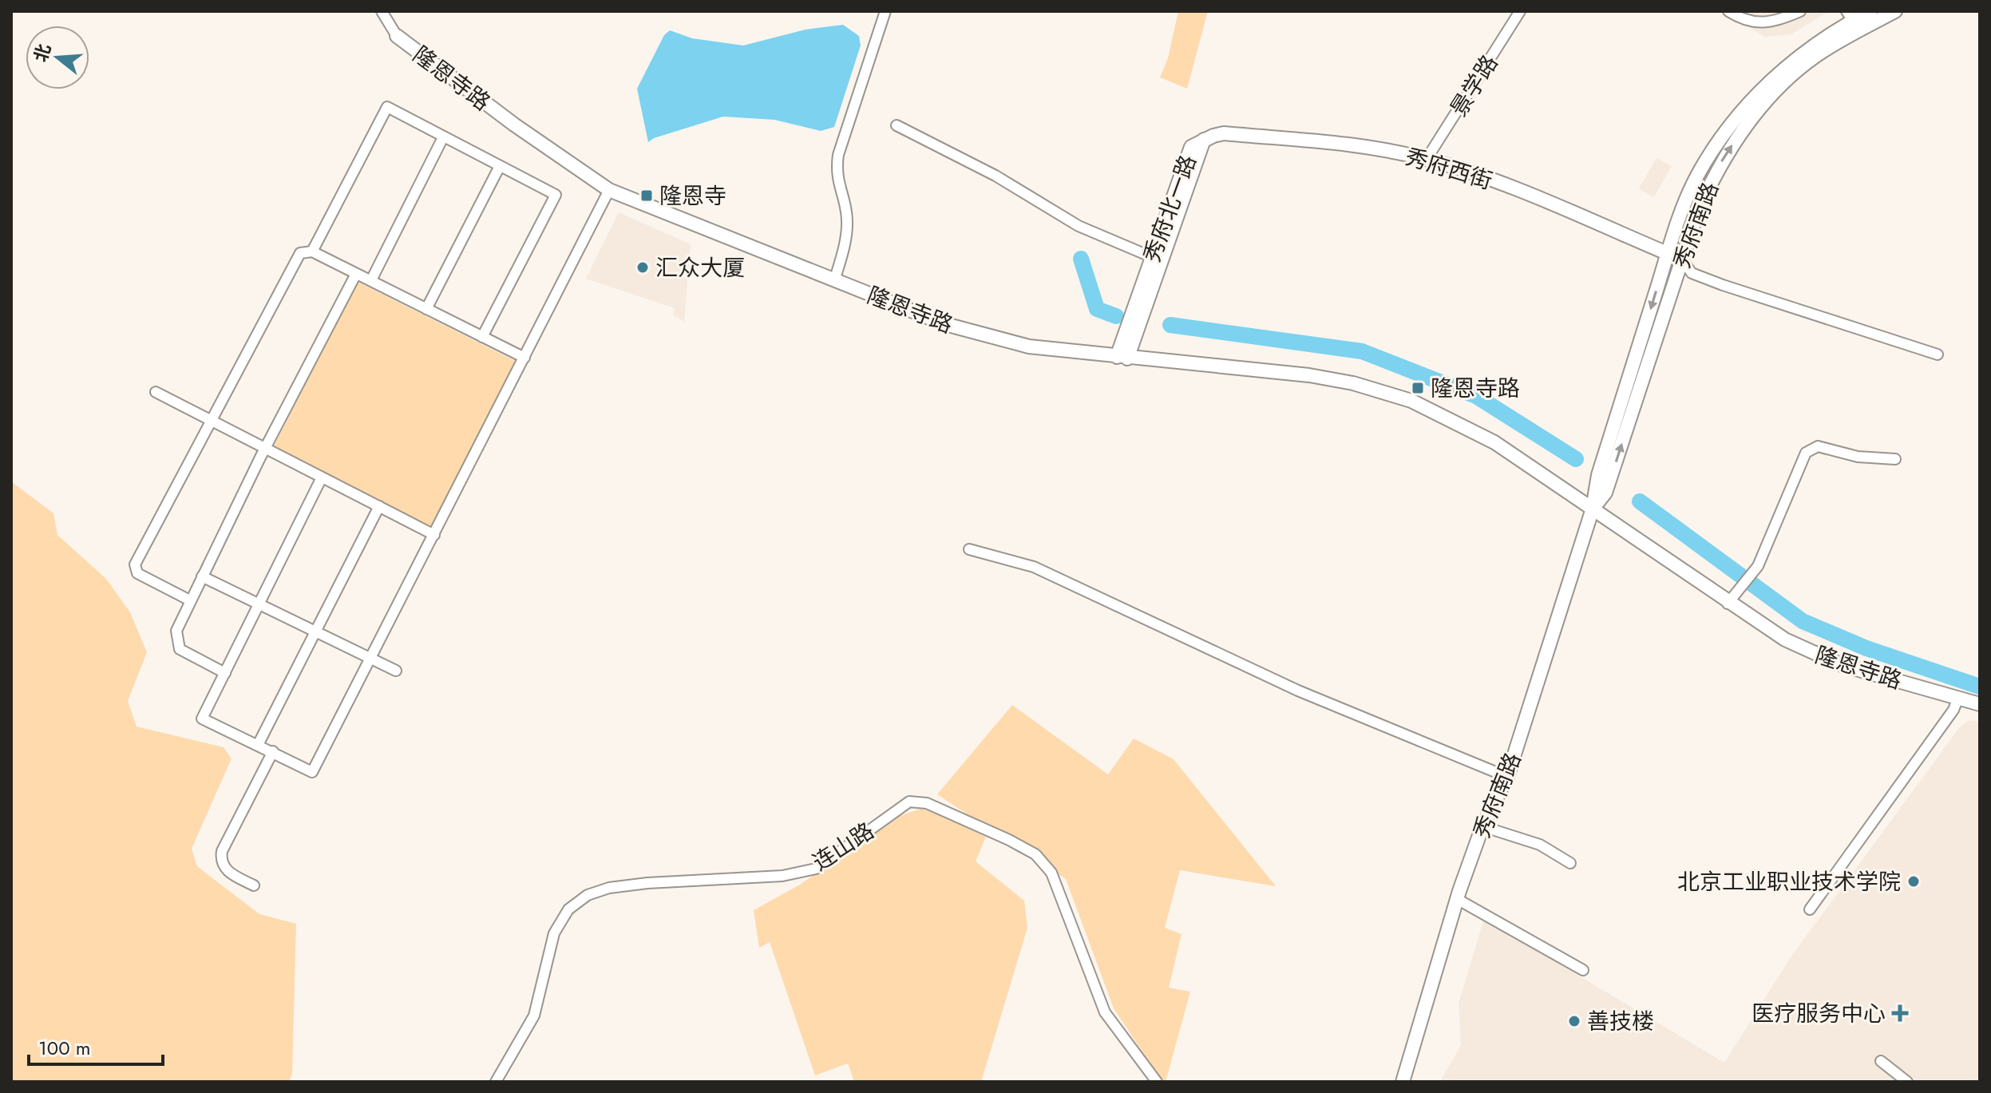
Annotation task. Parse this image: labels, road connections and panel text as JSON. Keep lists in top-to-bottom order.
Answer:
{
  "streets": {
    "street": [
      "隆恩寺路",
      "景学路",
      "秀府西街",
      "秀府北一路",
      "秀府南路",
      "连山路"
    ]
  },
  "crossings": [
    ["隆恩寺路", "秀府北一路"],
    ["隆恩寺路", "秀府南路"],
    ["景学路", "秀府西街"],
    ["秀府西街", "秀府北一路"],
    ["秀府西街", "秀府南路"]
  ],
  "places": {
    "transit": ["隆恩寺", "隆恩寺路"],
    "other": ["汇众大厦", "北京工业职业技术学院", "善技楼"],
    "health": ["医疗服务中心"]
  },
  "scale_bar": "100 m",
  "north": "left"
}
